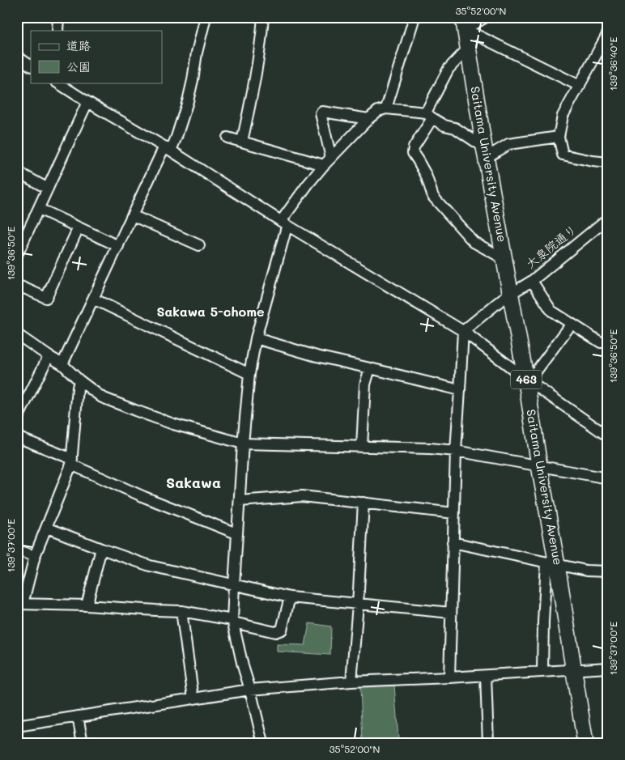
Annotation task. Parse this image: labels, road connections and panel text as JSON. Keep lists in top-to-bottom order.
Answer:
{
  "streets": {
    "highway": ["Saitama University Avenue", "463"],
    "street": ["大泉院通り"]
  },
  "crossings": [
    ["Saitama University Avenue", "大泉院通り"]
  ],
  "districts": ["Sakawa 5-chome", "Sakawa"],
  "legend": ["道路", "公園"],
  "coordinates": [
    "35°52'00\"N",
    "139°36'40\"E",
    "139°36'50\"E",
    "139°37'00\"E"
  ]
}
